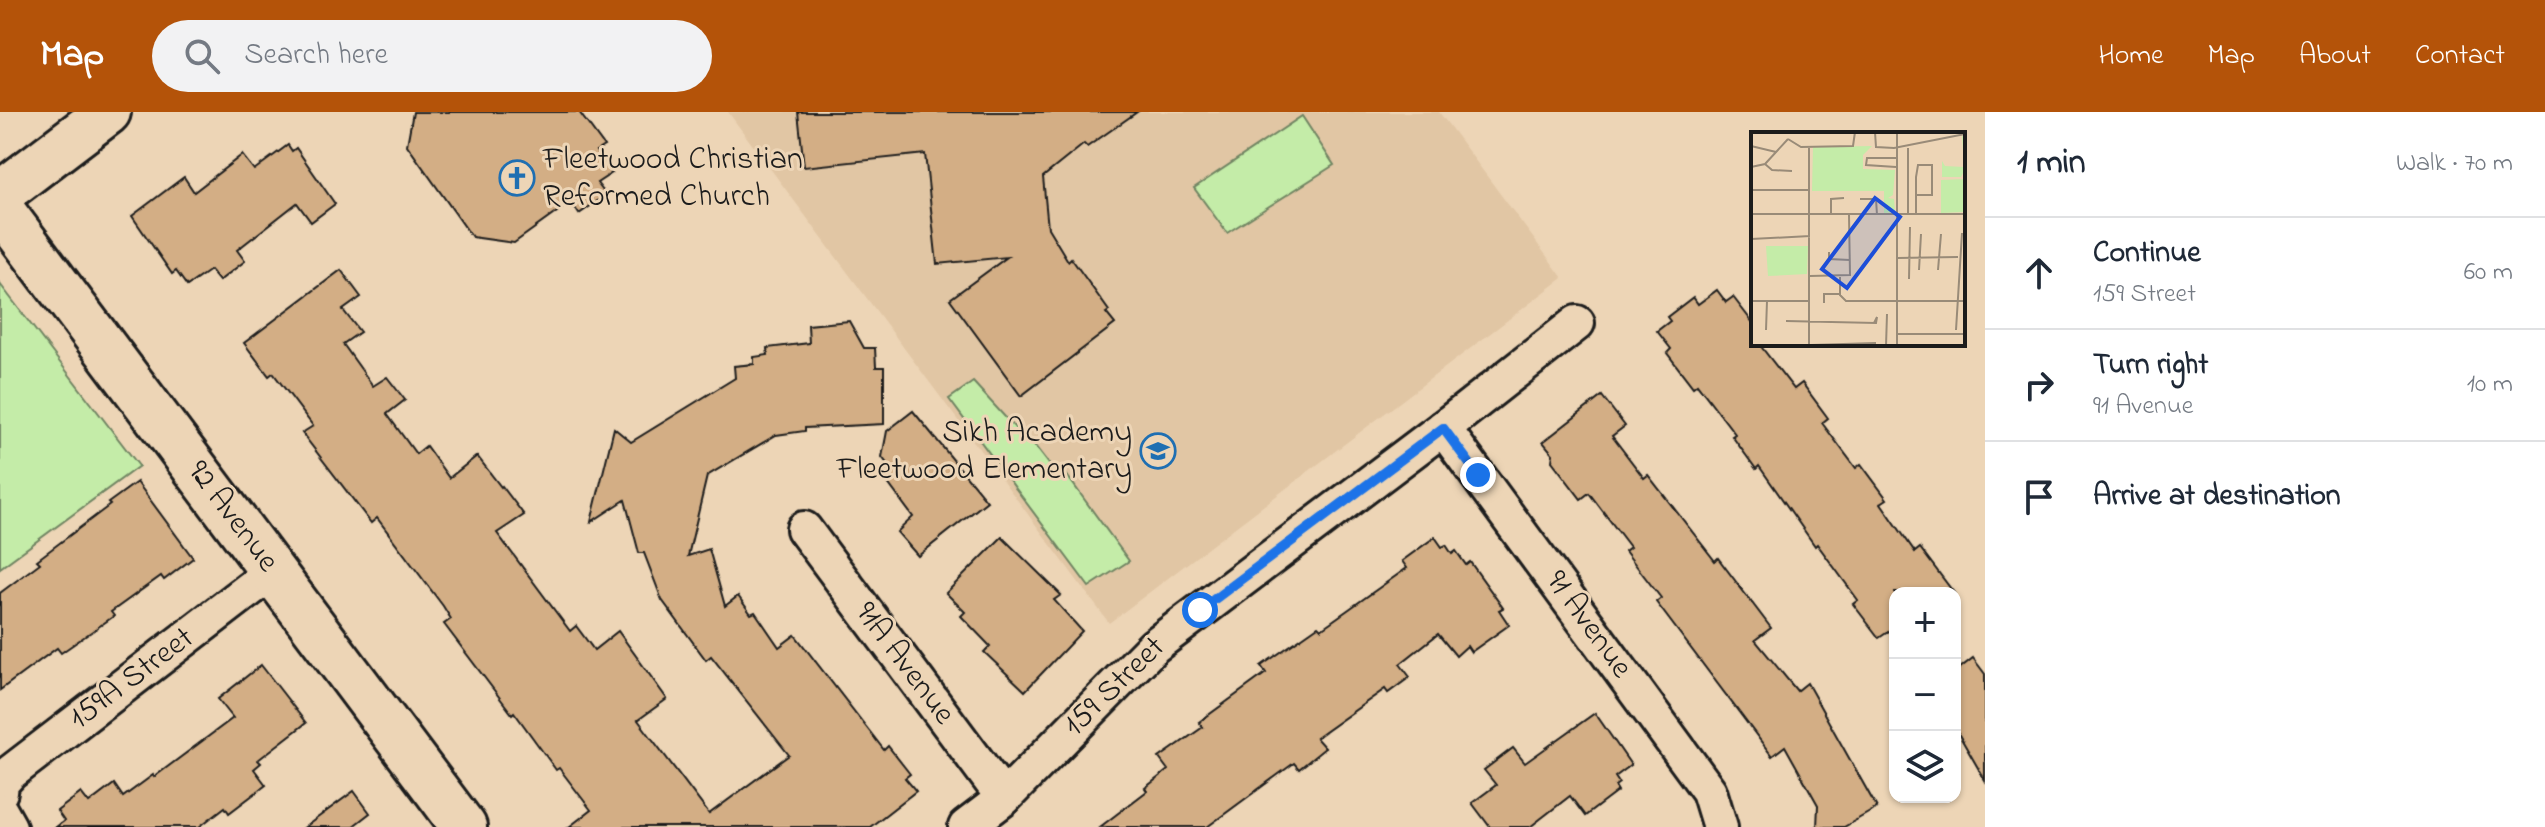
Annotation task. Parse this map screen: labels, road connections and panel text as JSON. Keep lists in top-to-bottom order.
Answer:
{
  "streets": {
    "street": [
      "92 Avenue",
      "91 Avenue",
      "91A Avenue",
      "159A Street",
      "159 Street"
    ]
  },
  "crossings": [
    ["92 Avenue", "159A Street"],
    ["91 Avenue", "159 Street"],
    ["91A Avenue", "159 Street"]
  ],
  "places": {
    "church": ["Fleetwood Christian Reformed Church"],
    "school or university": ["Sikh Academy Fleetwood Elementary"]
  },
  "page": {
    "header": "Map",
    "search": "Search here",
    "nav": [
      "Home",
      "Map",
      "About",
      "Contact"
    ],
    "heading": ["1 min", "Walk · 70 m"],
    "list": [
      ["Continue", "159 Street", "60 m"],
      ["Turn right", "91 Avenue", "10 m"],
      "Arrive at destination"
    ],
    "map_buttons": ["+", "−"]
  }
}
